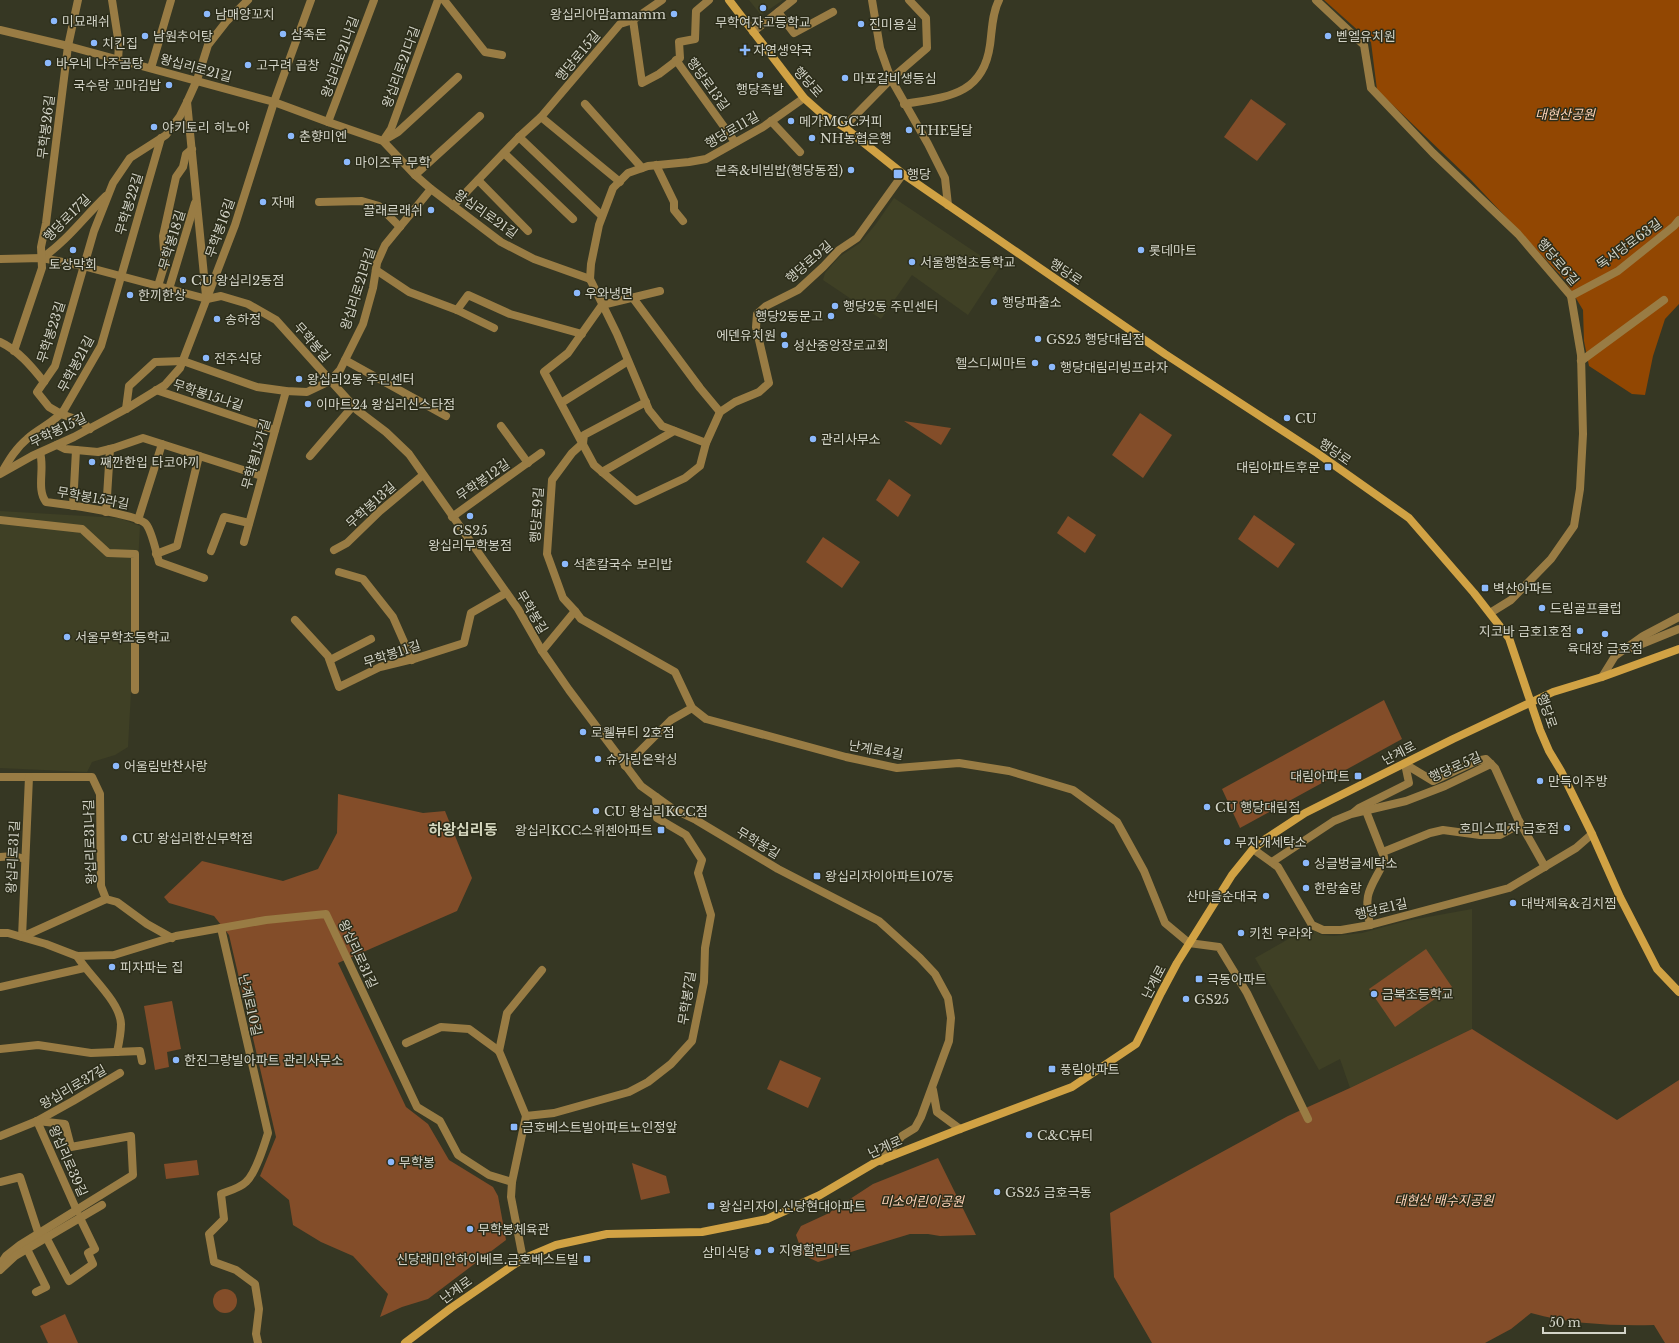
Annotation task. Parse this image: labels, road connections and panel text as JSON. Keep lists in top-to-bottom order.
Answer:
{
  "streets": {
    "main road": ["행당로", "난계로"],
    "street": [
      "행당로15길",
      "왕십리로21나길",
      "왕십리로21다길",
      "왕십리로21길",
      "행당로13길",
      "무학봉26길",
      "행당로11길",
      "무학봉22길",
      "행당로17길",
      "무학봉16길",
      "무학봉18길",
      "독서당로63길",
      "행당로9길",
      "행당로6길",
      "왕십리로21라길",
      "무학봉23길",
      "무학봉길",
      "무학봉21길",
      "무학봉15나길",
      "무학봉15길",
      "무학봉15가길",
      "무학봉12길",
      "무학봉15라길",
      "무학봉13길",
      "무학봉11길",
      "난계로4길",
      "행당로5길",
      "왕십리로31나길",
      "왕십리로31길",
      "행당로1길",
      "무학봉7길",
      "난계로10길",
      "왕십리로37길",
      "왕십리로39길"
    ]
  },
  "crossings": [
    ["행당로15길", "왕십리로21길"],
    ["행당로15길", "행당로13길"],
    ["왕십리로21나길", "왕십리로21길"],
    ["왕십리로21다길", "왕십리로21길"],
    ["왕십리로21길", "무학봉26길"],
    ["왕십리로21길", "행당로11길"],
    ["왕십리로21길", "행당로17길"],
    ["왕십리로21길", "무학봉16길"],
    ["왕십리로21길", "왕십리로21라길"],
    ["행당로", "행당로11길"],
    ["행당로", "행당로9길"],
    ["행당로", "행당로6길"],
    ["행당로", "난계로"],
    ["행당로", "행당로1길"],
    ["행당로13길", "행당로11길"],
    ["무학봉26길", "행당로17길"],
    ["무학봉26길", "무학봉길"],
    ["무학봉22길", "행당로17길"],
    ["무학봉22길", "무학봉길"],
    ["무학봉22길", "무학봉21길"],
    ["행당로17길", "무학봉16길"],
    ["행당로17길", "무학봉23길"],
    ["행당로17길", "무학봉길"],
    ["무학봉16길", "무학봉18길"],
    ["무학봉16길", "무학봉길"],
    ["무학봉16길", "무학봉15길"],
    ["무학봉18길", "무학봉길"],
    ["독서당로63길", "행당로6길"],
    ["행당로9길", "난계로4길"],
    ["왕십리로21라길", "무학봉길"],
    ["무학봉23길", "무학봉길"],
    ["무학봉23길", "무학봉21길"],
    ["무학봉길", "무학봉21길"],
    ["무학봉길", "무학봉15길"],
    ["무학봉길", "무학봉12길"],
    ["무학봉길", "무학봉13길"],
    ["무학봉길", "무학봉11길"],
    ["무학봉길", "난계로"],
    ["무학봉길", "무학봉7길"],
    ["무학봉21길", "무학봉15길"],
    ["무학봉15나길", "무학봉15길"],
    ["무학봉15나길", "무학봉15가길"],
    ["무학봉15길", "무학봉15라길"],
    ["난계로4길", "난계로"],
    ["난계로", "행당로1길"],
    ["행당로5길", "행당로1길"],
    ["왕십리로31나길", "왕십리로31길"],
    ["왕십리로31길", "난계로10길"],
    ["왕십리로37길", "왕십리로39길"]
  ],
  "districts": ["하왕십리동"],
  "parks": ["대현산공원", "대현산 배수지공원", "미소어린이공원"],
  "places": {
    "other": [
      "무학여자고등학교",
      "남매양꼬치",
      "왕십리아맘amamm",
      "미묘래쉬",
      "진미용실",
      "삼죽돈",
      "남원추어탕",
      "벧엘유치원",
      "치킨집",
      "바우네 나주곰탕",
      "고구려 곱창",
      "행당족발",
      "마포갈비생등심",
      "국수랑 꼬마김밥",
      "메가MGC커피",
      "야키토리 히노야",
      "THE달달",
      "춘향미엔",
      "NH농협은행",
      "마이즈루 무학",
      "본죽&비빔밥(행당동점)",
      "자매",
      "끌래르래쉬",
      "토상막회",
      "롯데마트",
      "서울행현초등학교",
      "CU 왕십리2동점",
      "우와냉면",
      "한끼한상",
      "행당파출소",
      "행당2동 주민센터",
      "행당2동문고",
      "송하정",
      "에덴유치원",
      "GS25 행당대림점",
      "성산중앙장로교회",
      "전주식당",
      "헬스디씨마트",
      "행당대림리빙프라자",
      "왕십리2동 주민센터",
      "이마트24 왕십리신스타점",
      "CU",
      "관리사무소",
      "째깐한입 타코야끼",
      "GS25 왕십리무학봉점",
      "석촌칼국수 보리밥",
      "드림골프클럽",
      "지코바 금호1호점",
      "육대장 금호점",
      "서울무학초등학교",
      "로웰뷰티 2호점",
      "슈가링온왁싱",
      "어울림반찬사랑",
      "만득이주방",
      "CU 행당대림점",
      "CU 왕십리KCC점",
      "호미스피자 금호점",
      "CU 왕십리한신무학점",
      "무지개세탁소",
      "싱글벙글세탁소",
      "한랑술랑",
      "산마을순대국",
      "대박제육&김치찜",
      "키친 우라와",
      "피자파는 집",
      "금북초등학교",
      "GS25",
      "한진그랑빌아파트 관리사무소",
      "C&C뷰티",
      "무학봉",
      "GS25 금호극동",
      "무학봉체육관",
      "지영할린마트",
      "삼미식당"
    ],
    "health": ["자연생약국"],
    "transit": [
      "행당",
      "대림아파트후문",
      "벽산아파트",
      "대림아파트",
      "왕십리KCC스위첸아파트",
      "왕십리자이아파트107동",
      "극동아파트",
      "풍림아파트",
      "금호베스트빌아파트노인정앞",
      "왕십리자이.신당현대아파트",
      "신당래미안하이베르.금호베스트빌"
    ]
  },
  "scale_bar": "50 m"
}
